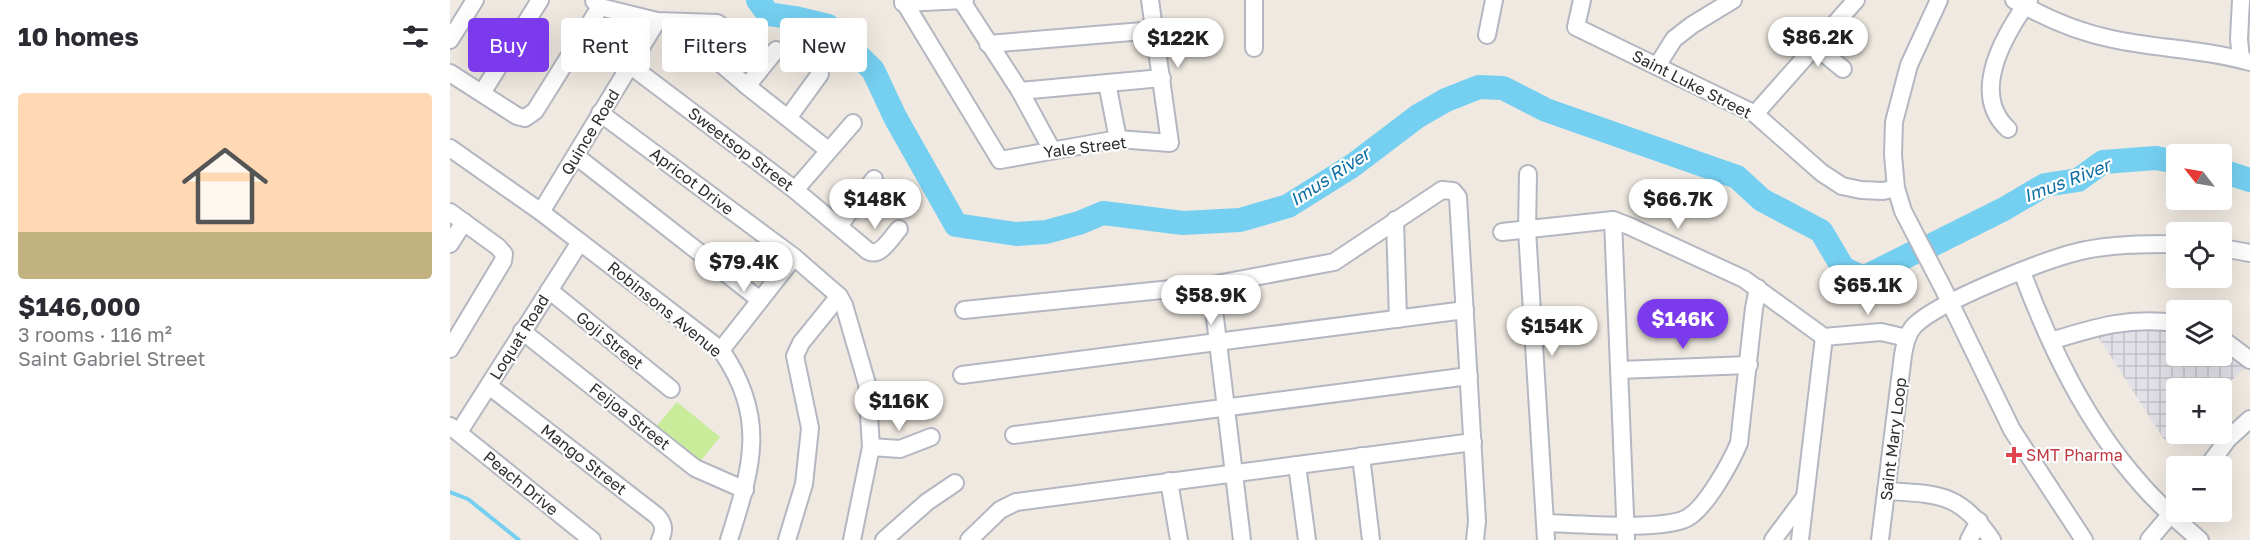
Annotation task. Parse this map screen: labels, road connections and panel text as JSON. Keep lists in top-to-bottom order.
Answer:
{
  "streets": {
    "street": [
      "Saint Luke Street",
      "Quince Road",
      "Yale Street",
      "Sweetsop Street",
      "Apricot Drive",
      "Robinsons Avenue",
      "Loquat Road",
      "Goji Street",
      "Feijoa Street",
      "Saint Mary Loop",
      "Mango Street",
      "Peach Drive"
    ]
  },
  "crossings": [
    ["Quince Road", "Apricot Drive"],
    ["Quince Road", "Robinsons Avenue"],
    ["Robinsons Avenue", "Loquat Road"],
    ["Robinsons Avenue", "Feijoa Street"],
    ["Loquat Road", "Goji Street"],
    ["Loquat Road", "Feijoa Street"],
    ["Loquat Road", "Mango Street"],
    ["Loquat Road", "Peach Drive"]
  ],
  "water": ["Imus River"],
  "places": {
    "health": ["SMT Pharma"]
  },
  "north": "top left",
  "page": {
    "heading": "10 homes",
    "price": [
      "$86.2K",
      "$122K",
      "$148K",
      "$66.7K",
      "$79.4K",
      "$65.1K",
      "$58.9K",
      "$146K",
      "$154K",
      "$116K"
    ],
    "chip": [
      "Buy",
      "Rent",
      "Filters",
      "New"
    ],
    "list": [
      {
        "name": "$146,000",
        "note": "3 rooms · 116 m² · Saint Gabriel Street"
      }
    ],
    "map_buttons": ["+", "−"]
  }
}
